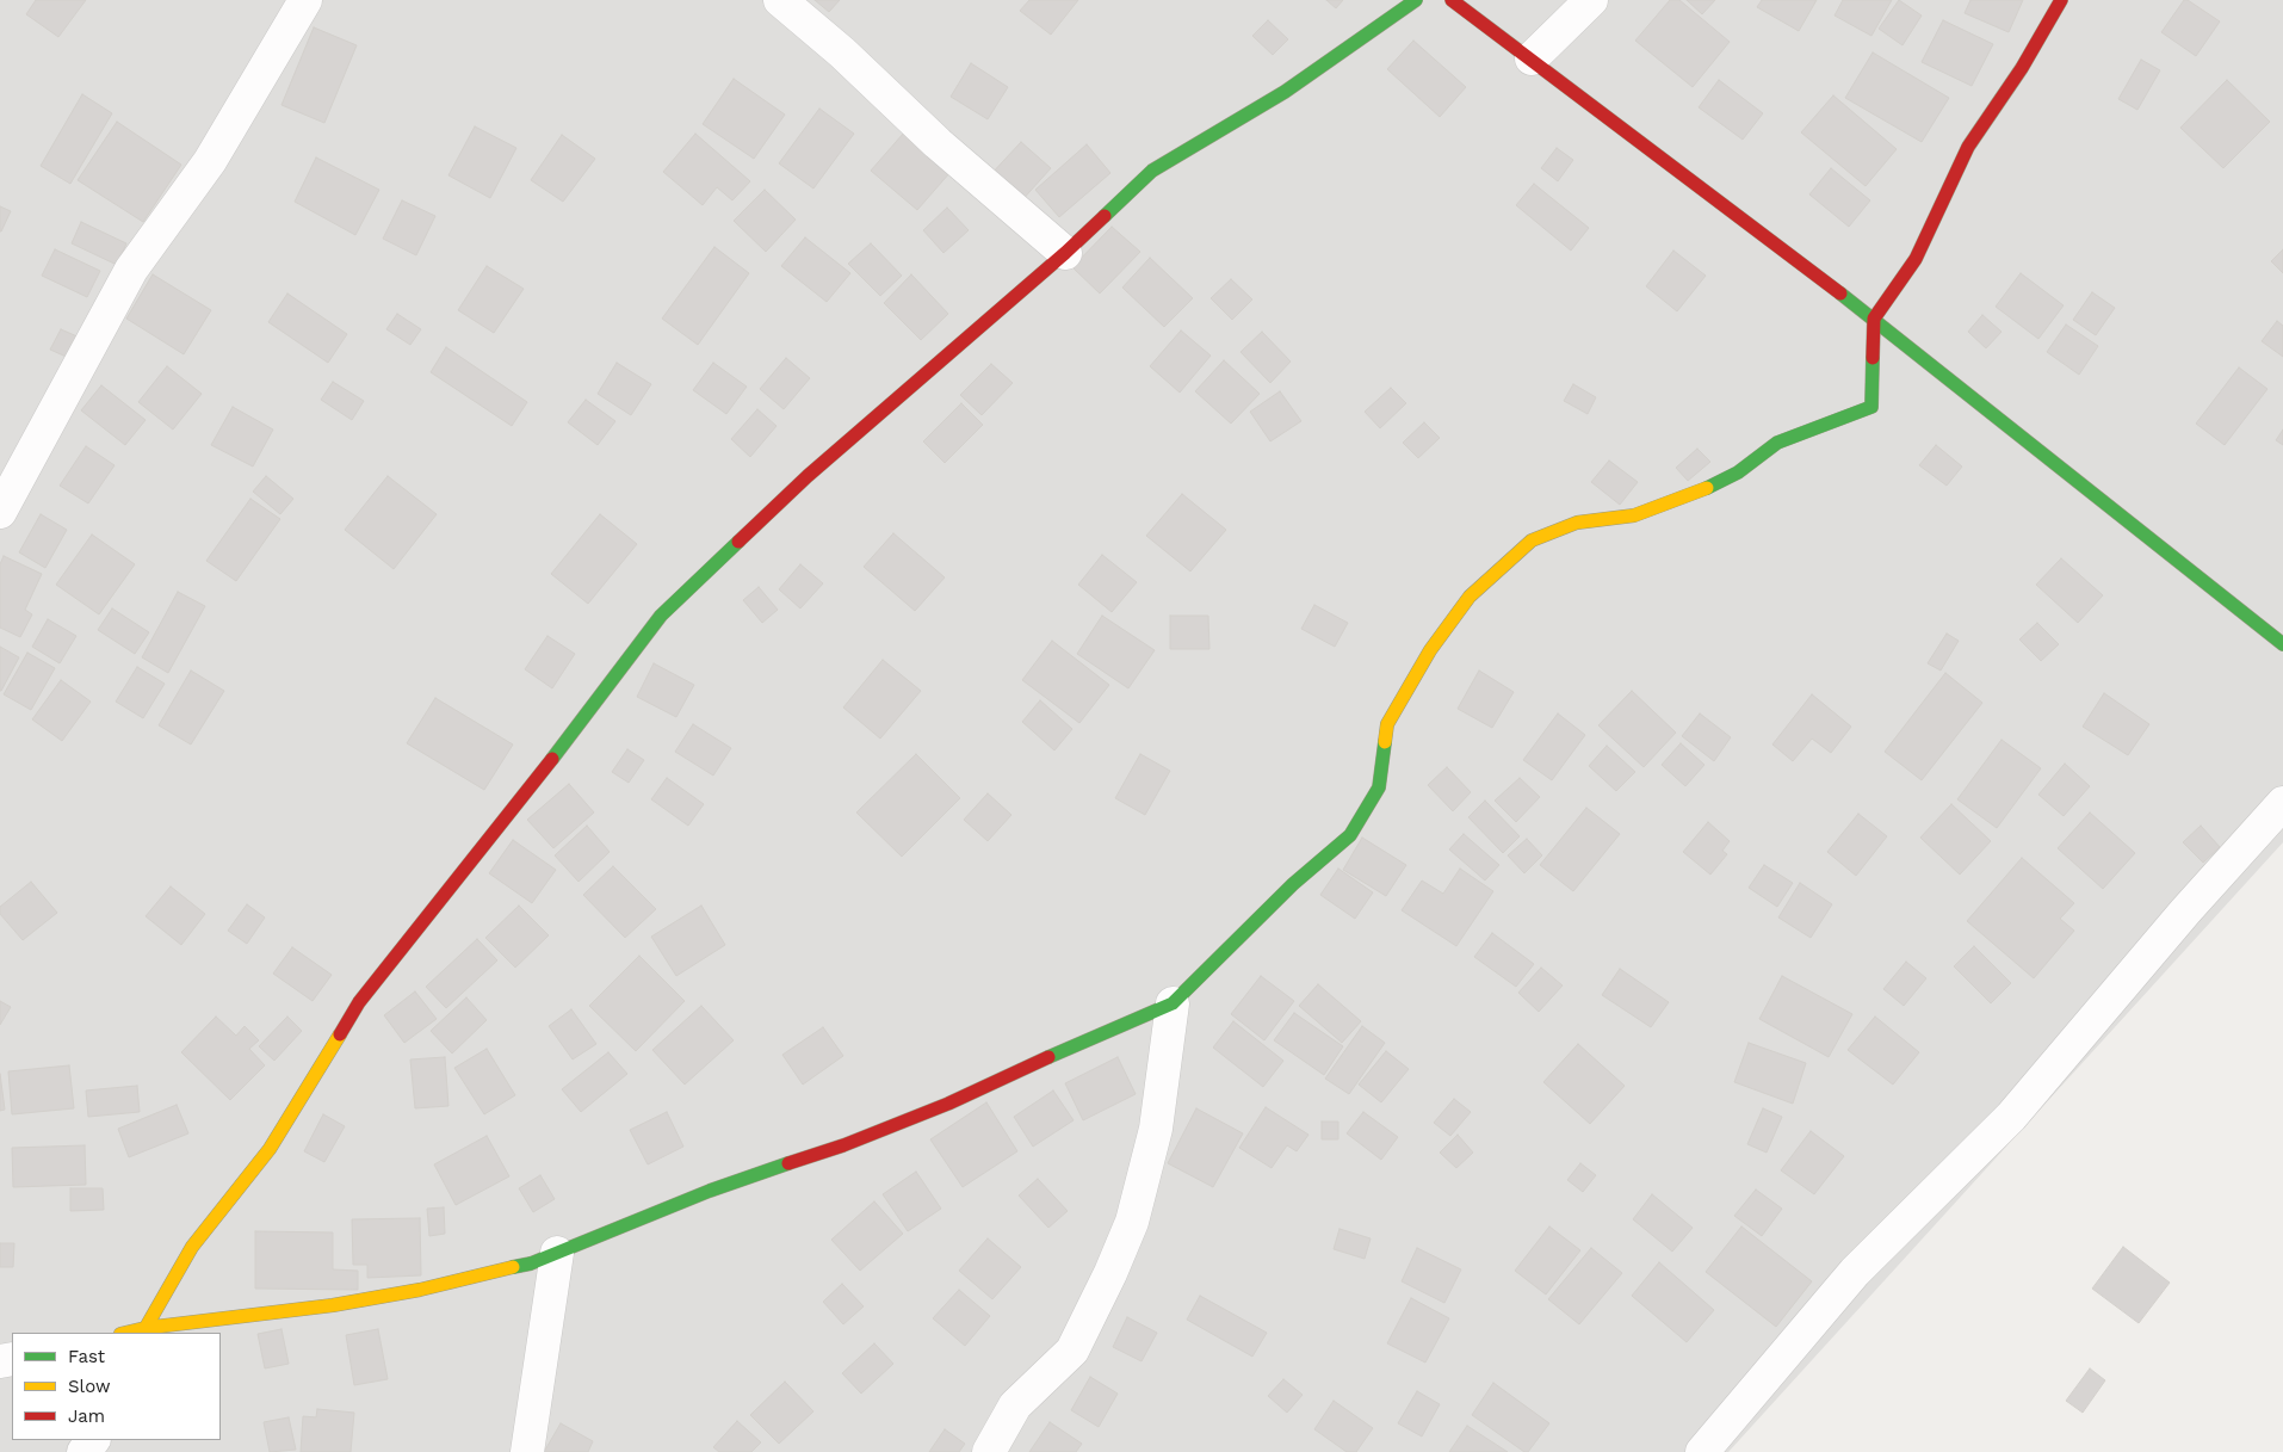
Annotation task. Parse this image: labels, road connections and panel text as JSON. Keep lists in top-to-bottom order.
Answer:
{
  "legend": ["Fast", "Slow", "Jam"]
}
